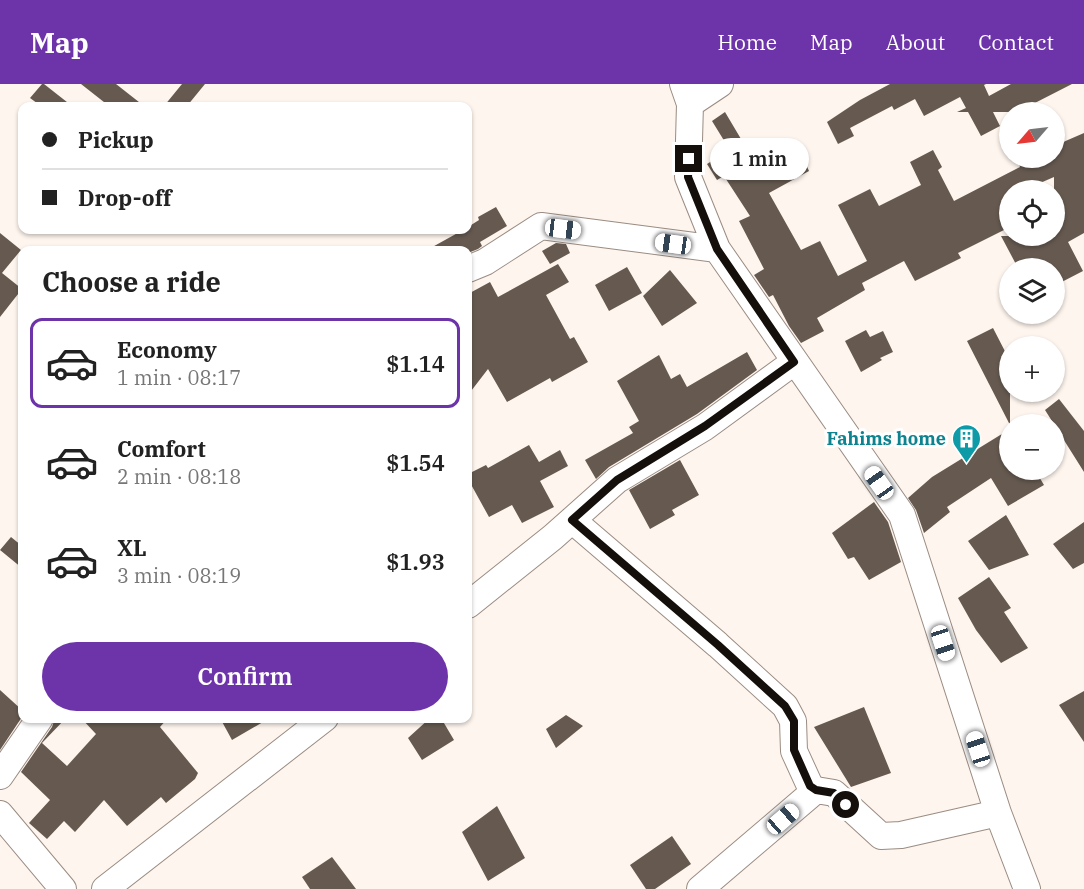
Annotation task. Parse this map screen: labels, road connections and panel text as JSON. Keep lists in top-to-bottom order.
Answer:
{
  "places": {
    "building": ["Fahims home"]
  },
  "north": "bottom left",
  "page": {
    "header": "Map",
    "nav": [
      "Home",
      "Map",
      "About",
      "Contact"
    ],
    "map_buttons": ["+", "−"],
    "banner": ["Pickup", "Drop-off"],
    "bubble": "1 min",
    "heading": "Choose a ride",
    "list": [
      {
        "name": "Economy",
        "note": "1 min · 08:17",
        "value": "$1.14"
      },
      {
        "name": "Comfort",
        "note": "2 min · 08:18",
        "value": "$1.54"
      },
      {
        "name": "XL",
        "note": "3 min · 08:19",
        "value": "$1.93"
      }
    ],
    "buttons": "Confirm"
  }
}
